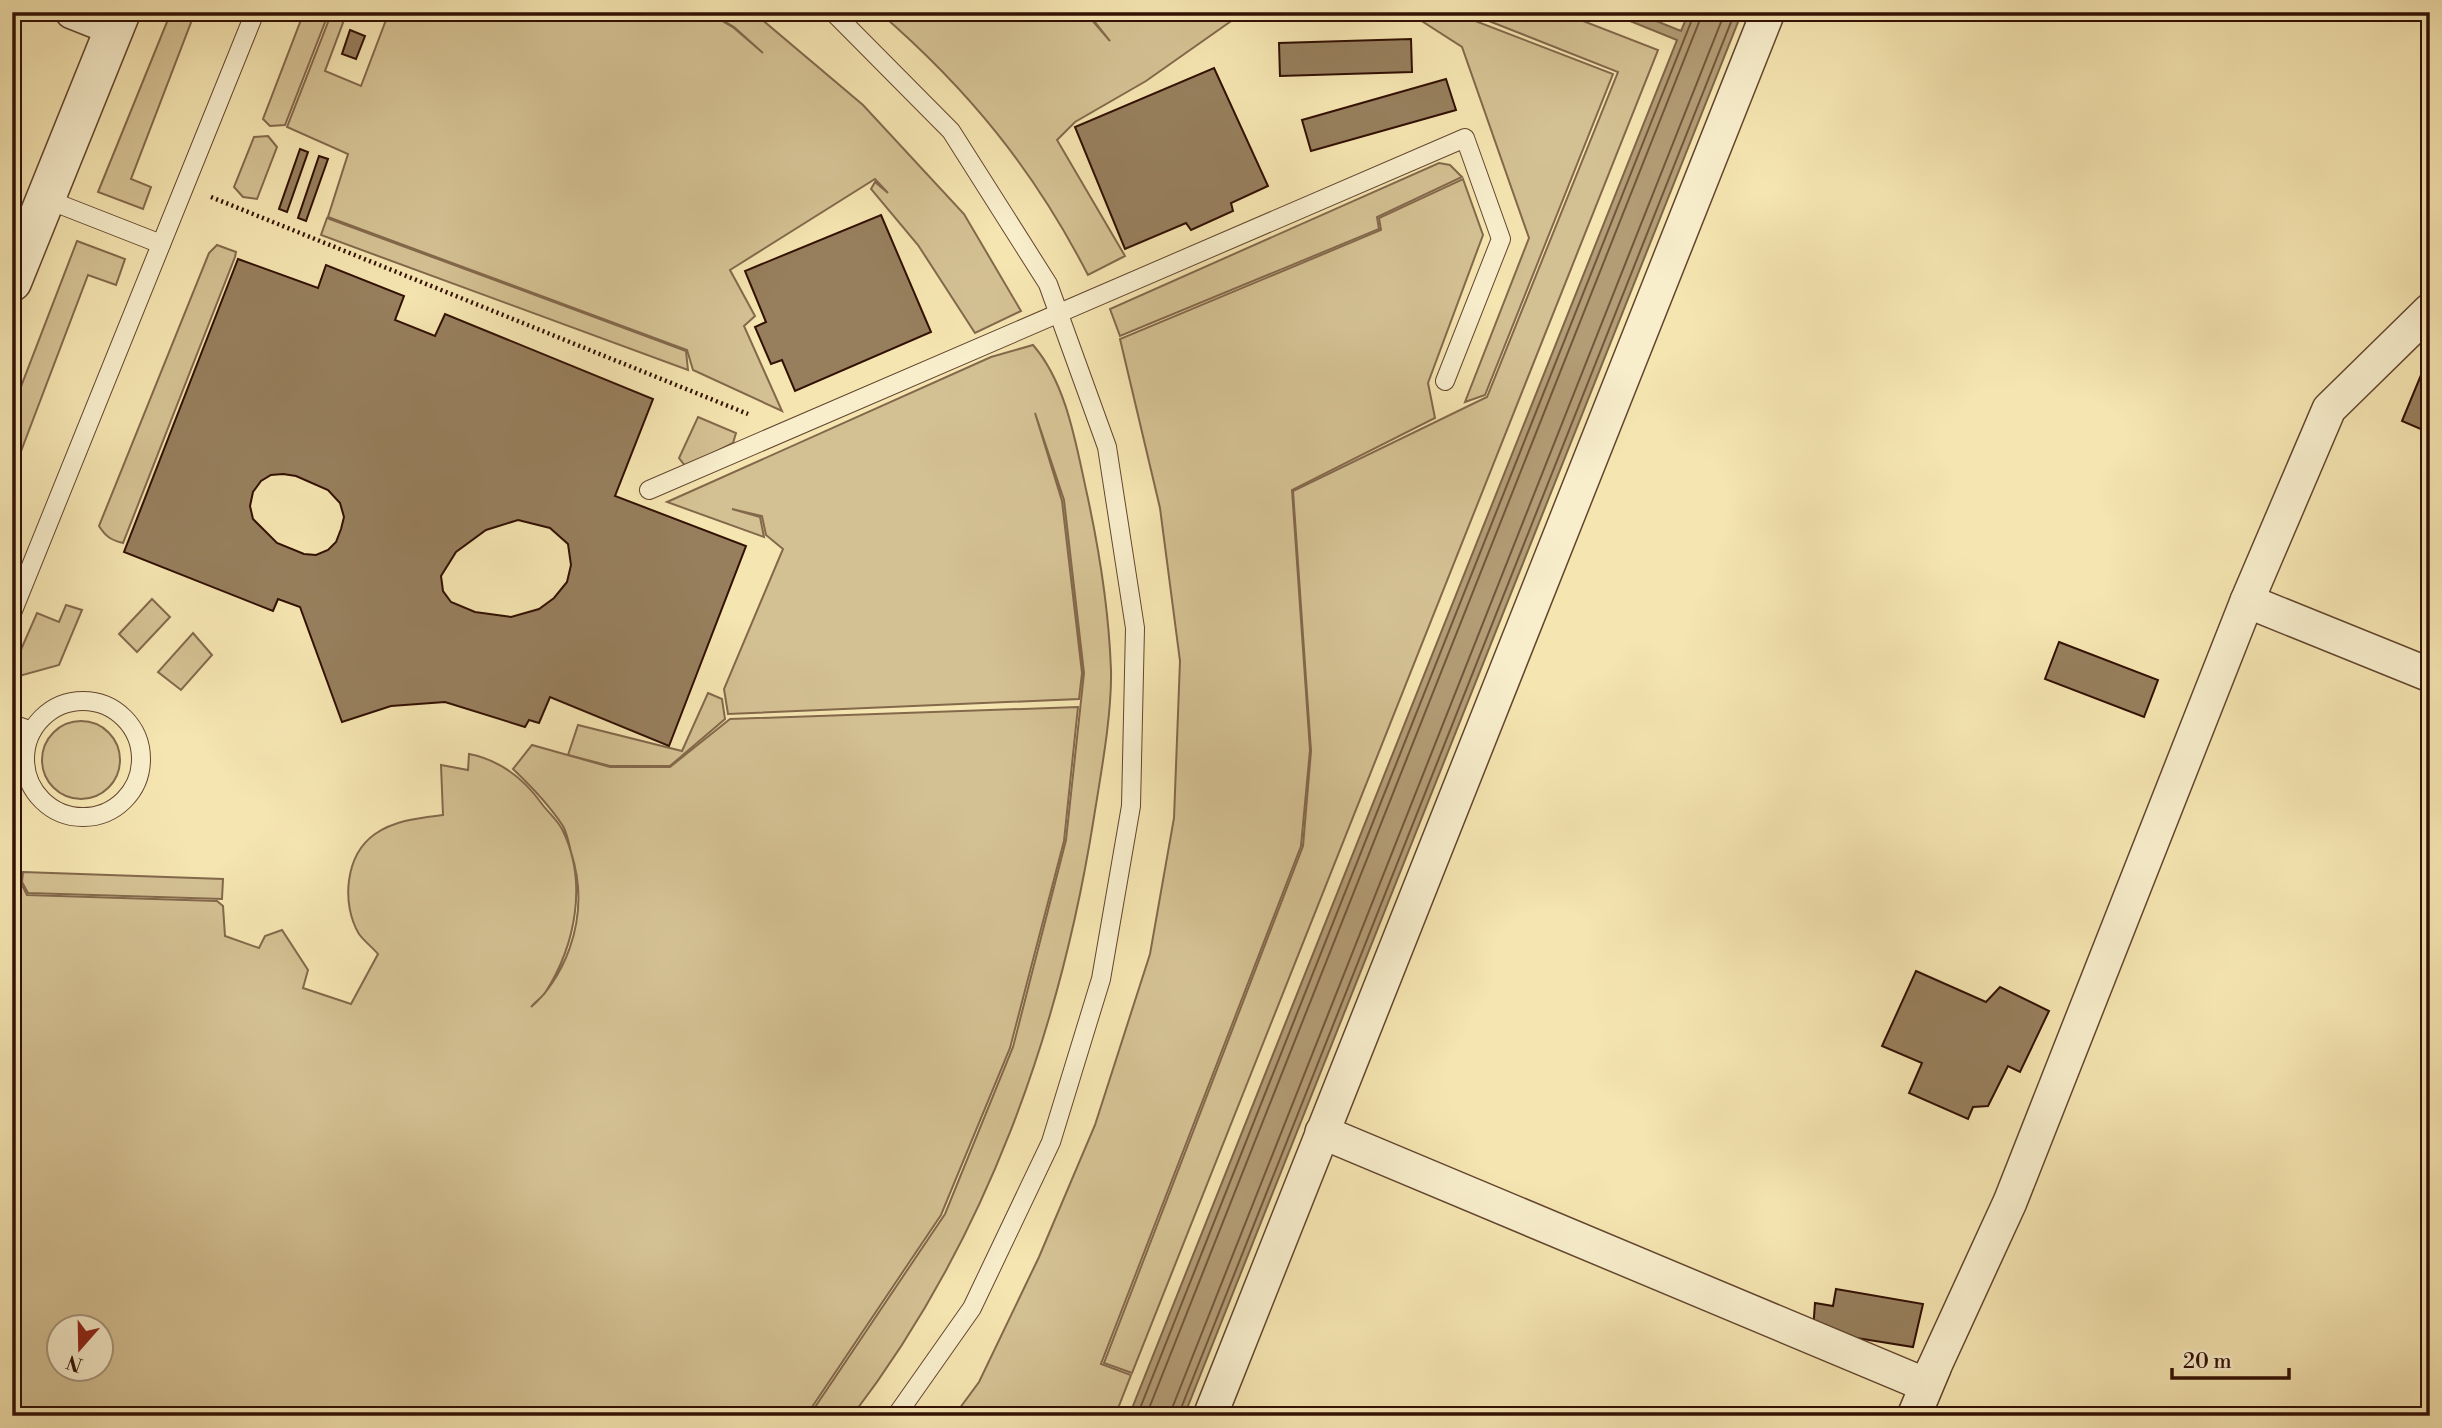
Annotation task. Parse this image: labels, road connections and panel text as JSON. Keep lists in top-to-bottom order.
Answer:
{
  "scale_bar": "20 m",
  "north": "bottom"
}
